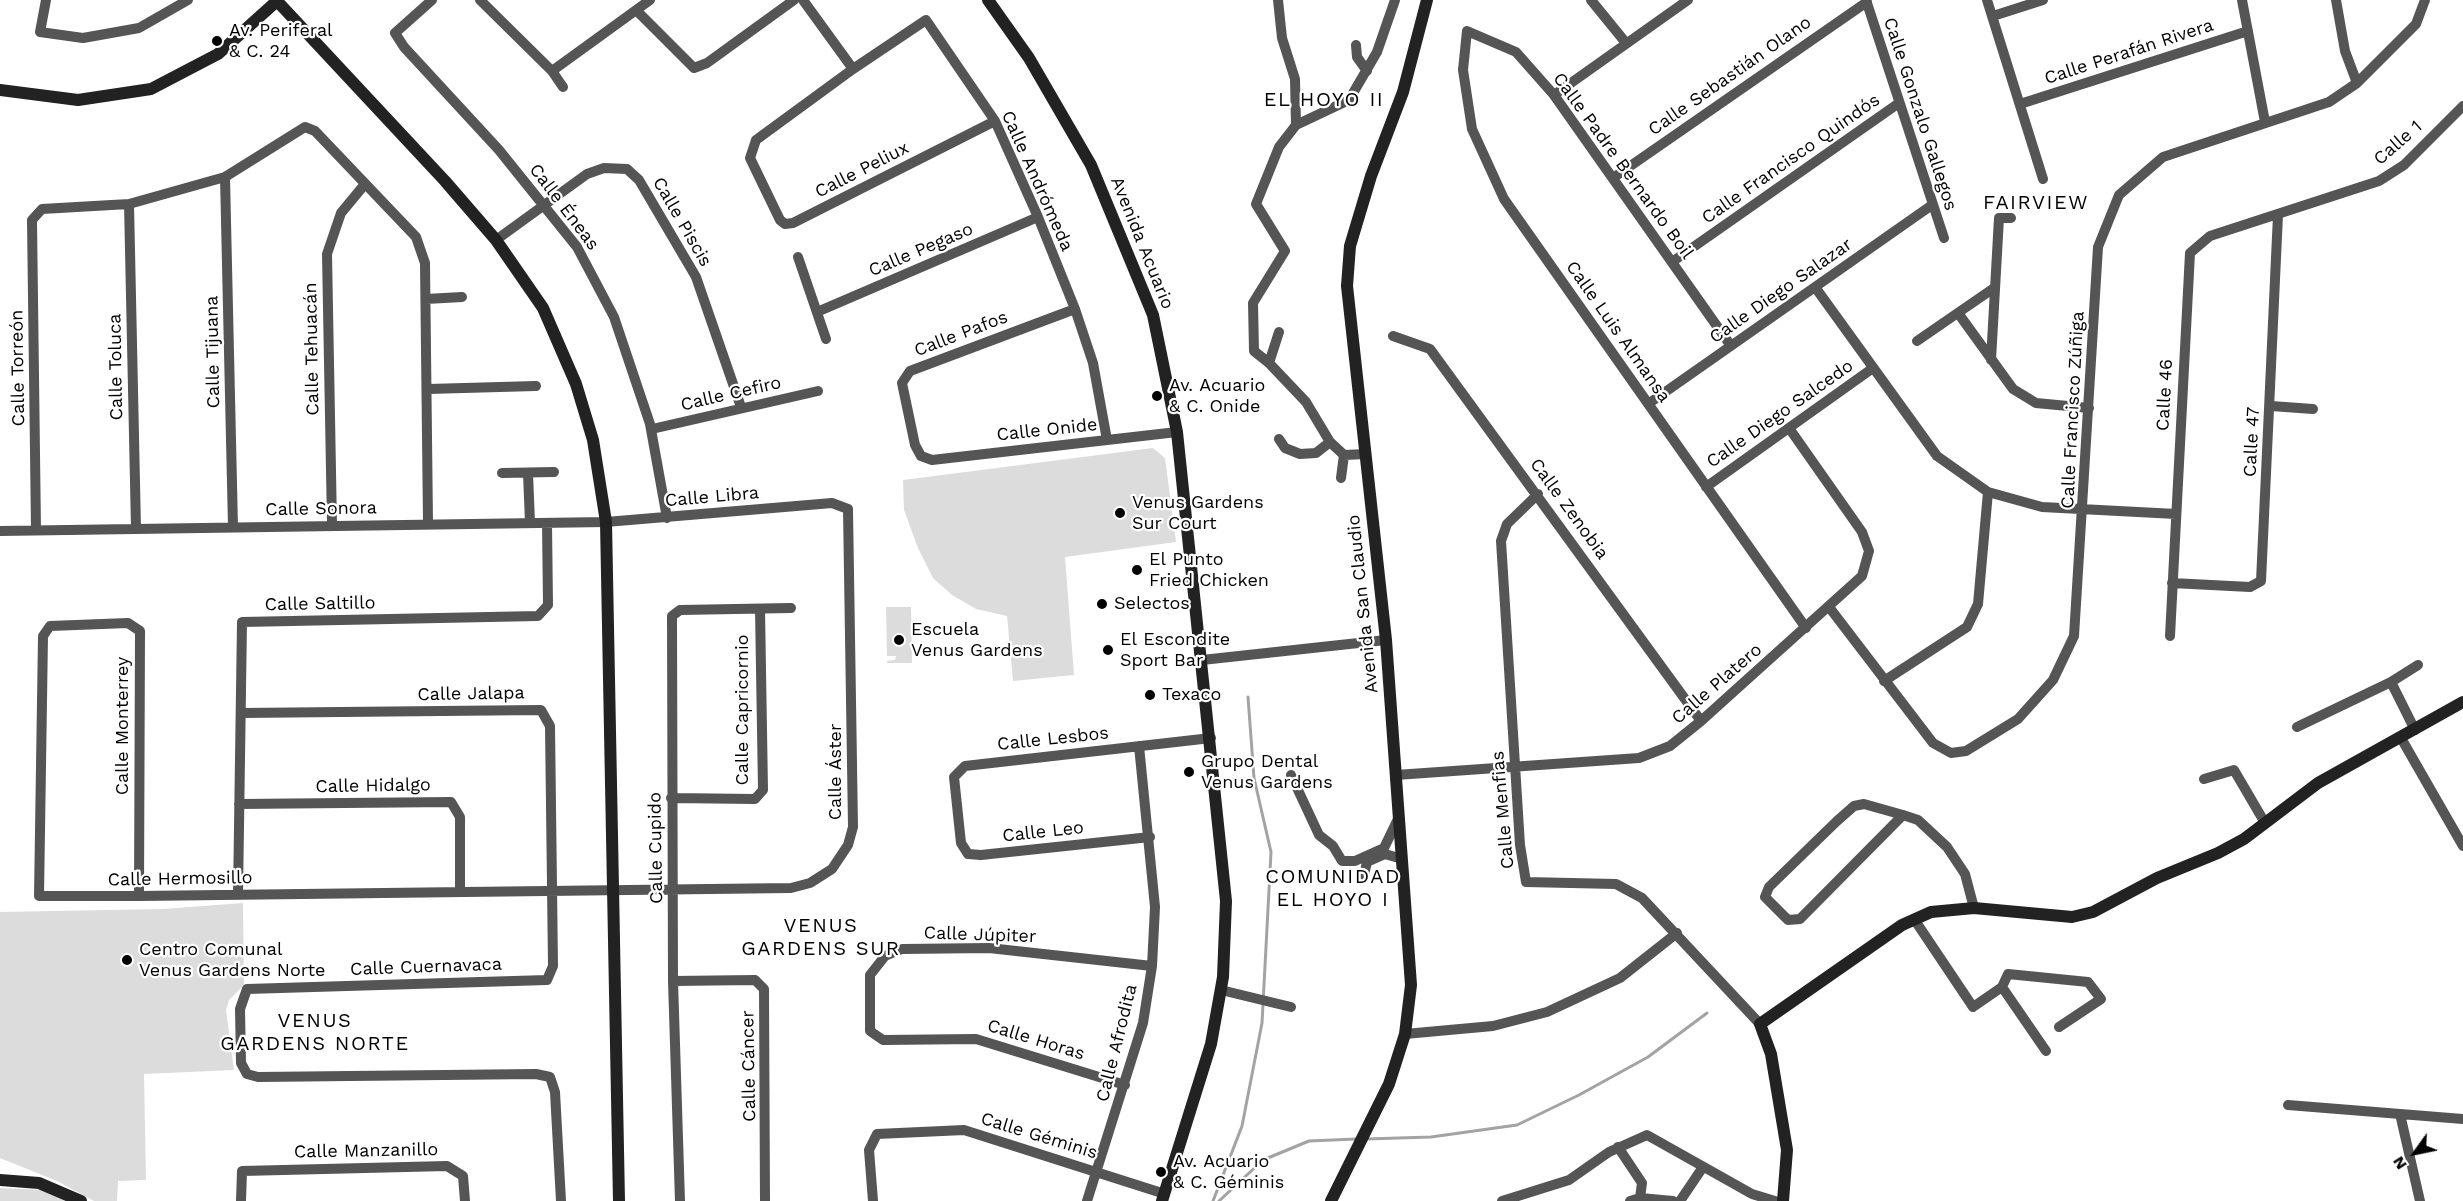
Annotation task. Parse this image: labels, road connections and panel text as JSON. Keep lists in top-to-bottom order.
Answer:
{
  "streets": {
    "street": [
      "Calle Perafán Rivera",
      "Calle Sebastián Olano",
      "Calle Gonzalo Gallegos",
      "Calle 1",
      "Calle Francisco Quindós",
      "Calle Padre Bernardo Boil",
      "Calle Peliux",
      "Calle Andrómeda",
      "Calle Éneas",
      "Calle Piscis",
      "Avenida Acuario",
      "Calle Pegaso",
      "Calle Diego Salazar",
      "Calle Luis Almansa",
      "Calle Pafos",
      "Calle Tehuacán",
      "Calle Tijuana",
      "Calle Toluca",
      "Calle Torreón",
      "Calle Cefiro",
      "Calle 46",
      "Calle Francisco Zúñiga",
      "Calle Diego Salcedo",
      "Calle Onide",
      "Calle 47",
      "Calle Libra",
      "Calle Sonora",
      "Calle Zenobia",
      "Calle Saltillo",
      "Avenida San Claudio",
      "Calle Platero",
      "Calle Jalapa",
      "Calle Capricornio",
      "Calle Monterrey",
      "Calle Lesbos",
      "Calle Áster",
      "Calle Hidalgo",
      "Calle Menfias",
      "Calle Leo",
      "Calle Cupido",
      "Calle Hermosillo",
      "Calle Júpiter",
      "Calle Cuernavaca",
      "Calle Horas",
      "Calle Afrodita",
      "Calle Cáncer",
      "Calle Géminis",
      "Calle Manzanillo"
    ]
  },
  "crossings": [
    ["Calle Sebastián Olano", "Calle Gonzalo Gallegos"],
    ["Calle Sebastián Olano", "Calle Padre Bernardo Boil"],
    ["Calle Gonzalo Gallegos", "Calle Francisco Quindós"],
    ["Calle Gonzalo Gallegos", "Calle Diego Salazar"],
    ["Calle 1", "Calle 46"],
    ["Calle 1", "Calle 47"],
    ["Calle Francisco Quindós", "Calle Padre Bernardo Boil"],
    ["Calle Padre Bernardo Boil", "Calle Diego Salazar"],
    ["Calle Padre Bernardo Boil", "Calle Luis Almansa"],
    ["Calle Peliux", "Calle Andrómeda"],
    ["Calle Andrómeda", "Calle Pegaso"],
    ["Calle Andrómeda", "Calle Pafos"],
    ["Calle Andrómeda", "Calle Onide"],
    ["Calle Éneas", "Calle Piscis"],
    ["Calle Éneas", "Calle Cefiro"],
    ["Calle Éneas", "Calle Libra"],
    ["Calle Piscis", "Calle Cefiro"],
    ["Avenida Acuario", "Calle Onide"],
    ["Avenida Acuario", "Calle Lesbos"],
    ["Avenida Acuario", "Calle Géminis"],
    ["Calle Diego Salazar", "Calle Luis Almansa"],
    ["Calle Luis Almansa", "Calle Diego Salcedo"],
    ["Calle Luis Almansa", "Calle Platero"],
    ["Calle Pafos", "Calle Onide"],
    ["Calle Tehuacán", "Calle Sonora"],
    ["Calle Tijuana", "Calle Sonora"],
    ["Calle Toluca", "Calle Torreón"],
    ["Calle Toluca", "Calle Sonora"],
    ["Calle Torreón", "Calle Sonora"],
    ["Calle 46", "Calle 47"],
    ["Calle Francisco Zúñiga", "Calle Platero"],
    ["Calle Diego Salcedo", "Calle Platero"],
    ["Calle Libra", "Calle Sonora"],
    ["Calle Libra", "Calle Áster"],
    ["Calle Sonora", "Calle Saltillo"],
    ["Calle Zenobia", "Calle Platero"],
    ["Calle Zenobia", "Calle Menfias"],
    ["Calle Saltillo", "Calle Jalapa"],
    ["Calle Saltillo", "Calle Hidalgo"],
    ["Calle Saltillo", "Calle Hermosillo"],
    ["Avenida San Claudio", "Calle Platero"],
    ["Calle Platero", "Calle Menfias"],
    ["Calle Jalapa", "Calle Hermosillo"],
    ["Calle Jalapa", "Calle Cuernavaca"],
    ["Calle Capricornio", "Calle Cupido"],
    ["Calle Monterrey", "Calle Hermosillo"],
    ["Calle Lesbos", "Calle Leo"],
    ["Calle Lesbos", "Calle Afrodita"],
    ["Calle Áster", "Calle Cupido"],
    ["Calle Áster", "Calle Hermosillo"],
    ["Calle Hidalgo", "Calle Hermosillo"],
    ["Calle Leo", "Calle Afrodita"],
    ["Calle Cupido", "Calle Cáncer"],
    ["Calle Júpiter", "Calle Horas"],
    ["Calle Júpiter", "Calle Afrodita"],
    ["Calle Horas", "Calle Afrodita"],
    ["Calle Afrodita", "Calle Géminis"]
  ],
  "districts": [
    "EL HOYO II",
    "FAIRVIEW",
    "COMUNIDAD EL HOYO I",
    "VENUS GARDENS SUR",
    "VENUS GARDENS NORTE"
  ],
  "places": [
    "Av. Periferal & C. 24",
    "Av. Acuario & C. Onide",
    "Venus Gardens Sur Court",
    "El Punto Fried Chicken",
    "Selectos",
    "Escuela Venus Gardens",
    "El Escondite Sport Bar",
    "Texaco",
    "Grupo Dental Venus Gardens",
    "Centro Comunal Venus Gardens Norte",
    "Av. Acuario & C. Géminis"
  ],
  "north": "bottom left"
}
